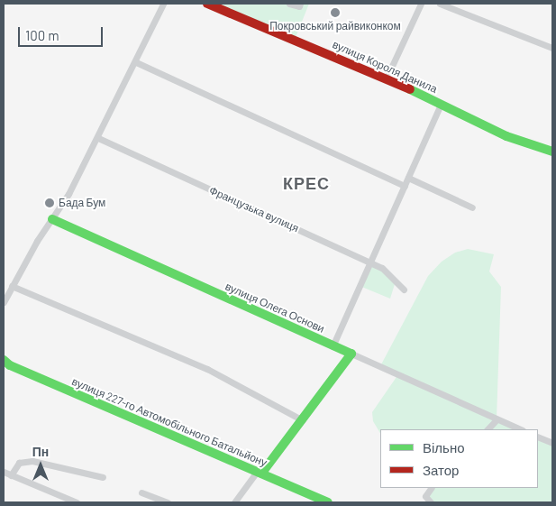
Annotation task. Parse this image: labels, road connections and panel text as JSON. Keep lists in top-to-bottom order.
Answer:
{
  "streets": {
    "street": [
      "вулиця Короля Данила",
      "Французька вулиця",
      "вулиця Олега Основи",
      "вулиця 227-го Автомобільного Батальйону"
    ]
  },
  "districts": ["КРЕС"],
  "places": ["Покровський райвиконком", "Бада Бум"],
  "legend": ["Вільно", "Затор"],
  "scale_bar": "100 m",
  "north": "top"
}
